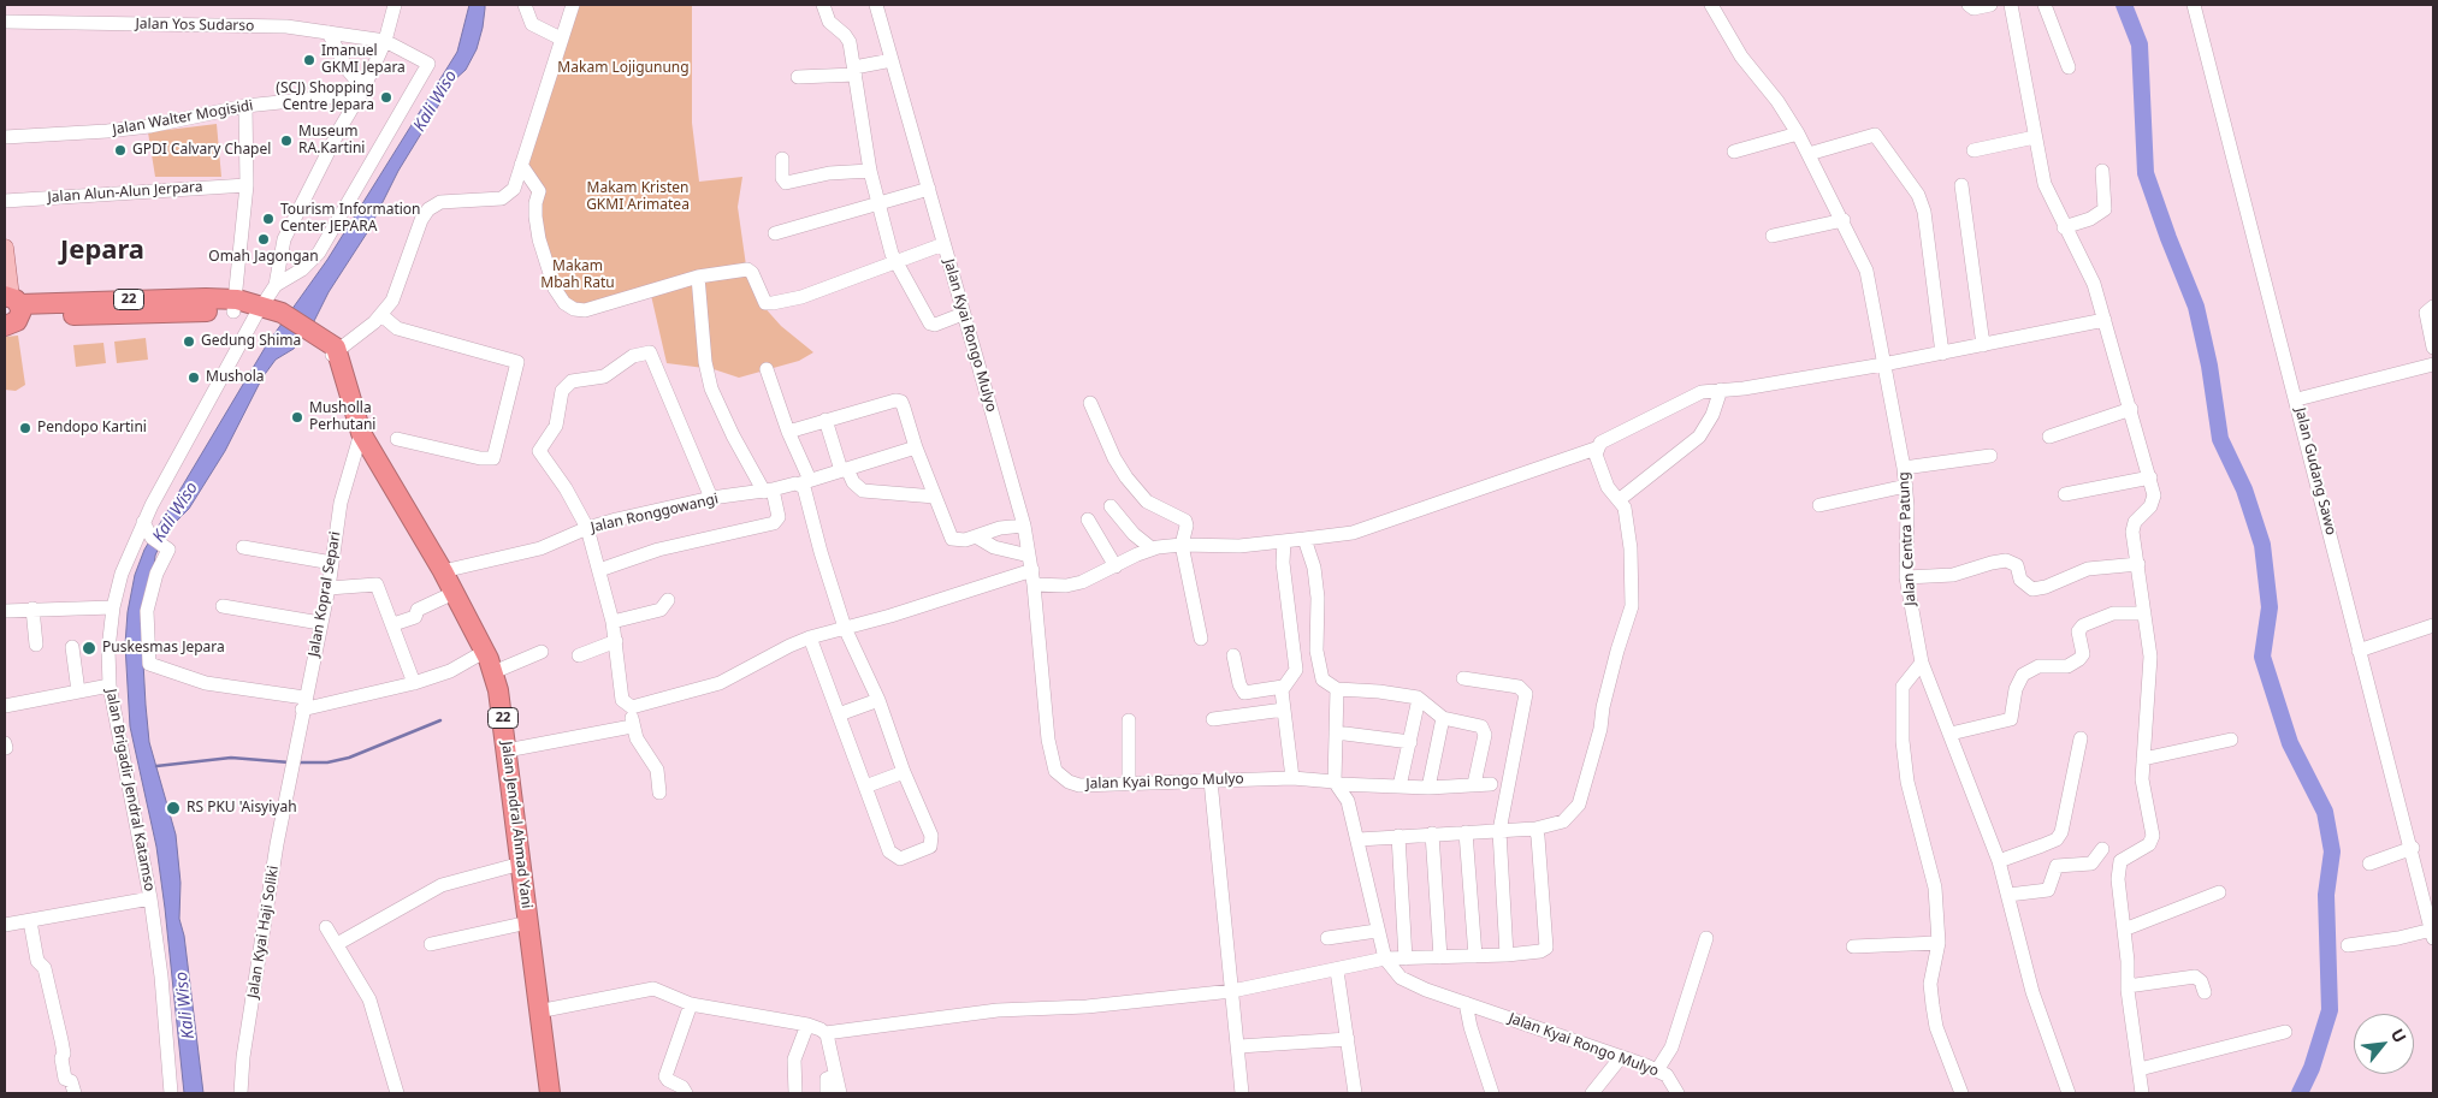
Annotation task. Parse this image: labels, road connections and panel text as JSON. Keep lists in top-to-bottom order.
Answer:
{
  "streets": {
    "highway": ["22", "Jalan Jendral Ahmad Yani"],
    "street": [
      "Jalan Yos Sudarso",
      "Jalan Walter Mogisidi",
      "Jalan Alun-Alun Jerpara",
      "Jalan Kyai Rongo Mulyo",
      "Jalan Gudang Sawo",
      "Jalan Ronggowangi",
      "Jalan Centra Patung",
      "Jalan Kopral Separi",
      "Jalan Brigadir Jendral Katamso",
      "Jalan Kyai Haji Soliki"
    ]
  },
  "crossings": [
    ["Jalan Yos Sudarso", "Jalan Brigadir Jendral Katamso"],
    ["22", "Jalan Brigadir Jendral Katamso"],
    ["22", "Jalan Jendral Ahmad Yani"],
    ["Jalan Ronggowangi", "Jalan Jendral Ahmad Yani"],
    ["Jalan Kopral Separi", "Jalan Jendral Ahmad Yani"],
    ["Jalan Kopral Separi", "Jalan Kyai Haji Soliki"],
    ["Jalan Brigadir Jendral Katamso", "Jalan Jendral Ahmad Yani"]
  ],
  "districts": ["Jepara"],
  "water": ["Kali Wiso"],
  "parks": ["Makam Lojigunung", "Makam Kristen GKMI Arimatea", "Makam Mbah Ratu"],
  "places": [
    "Imanuel GKMI Jepara",
    "(SCJ) Shopping Centre Jepara",
    "Museum RA.Kartini",
    "GPDI Calvary Chapel",
    "Tourism Information Center JEPARA",
    "Omah Jagongan",
    "Gedung Shima",
    "Mushola",
    "Musholla Perhutani",
    "Pendopo Kartini",
    "Puskesmas Jepara",
    "RS PKU 'Aisyiyah"
  ],
  "north": "top right"
}
